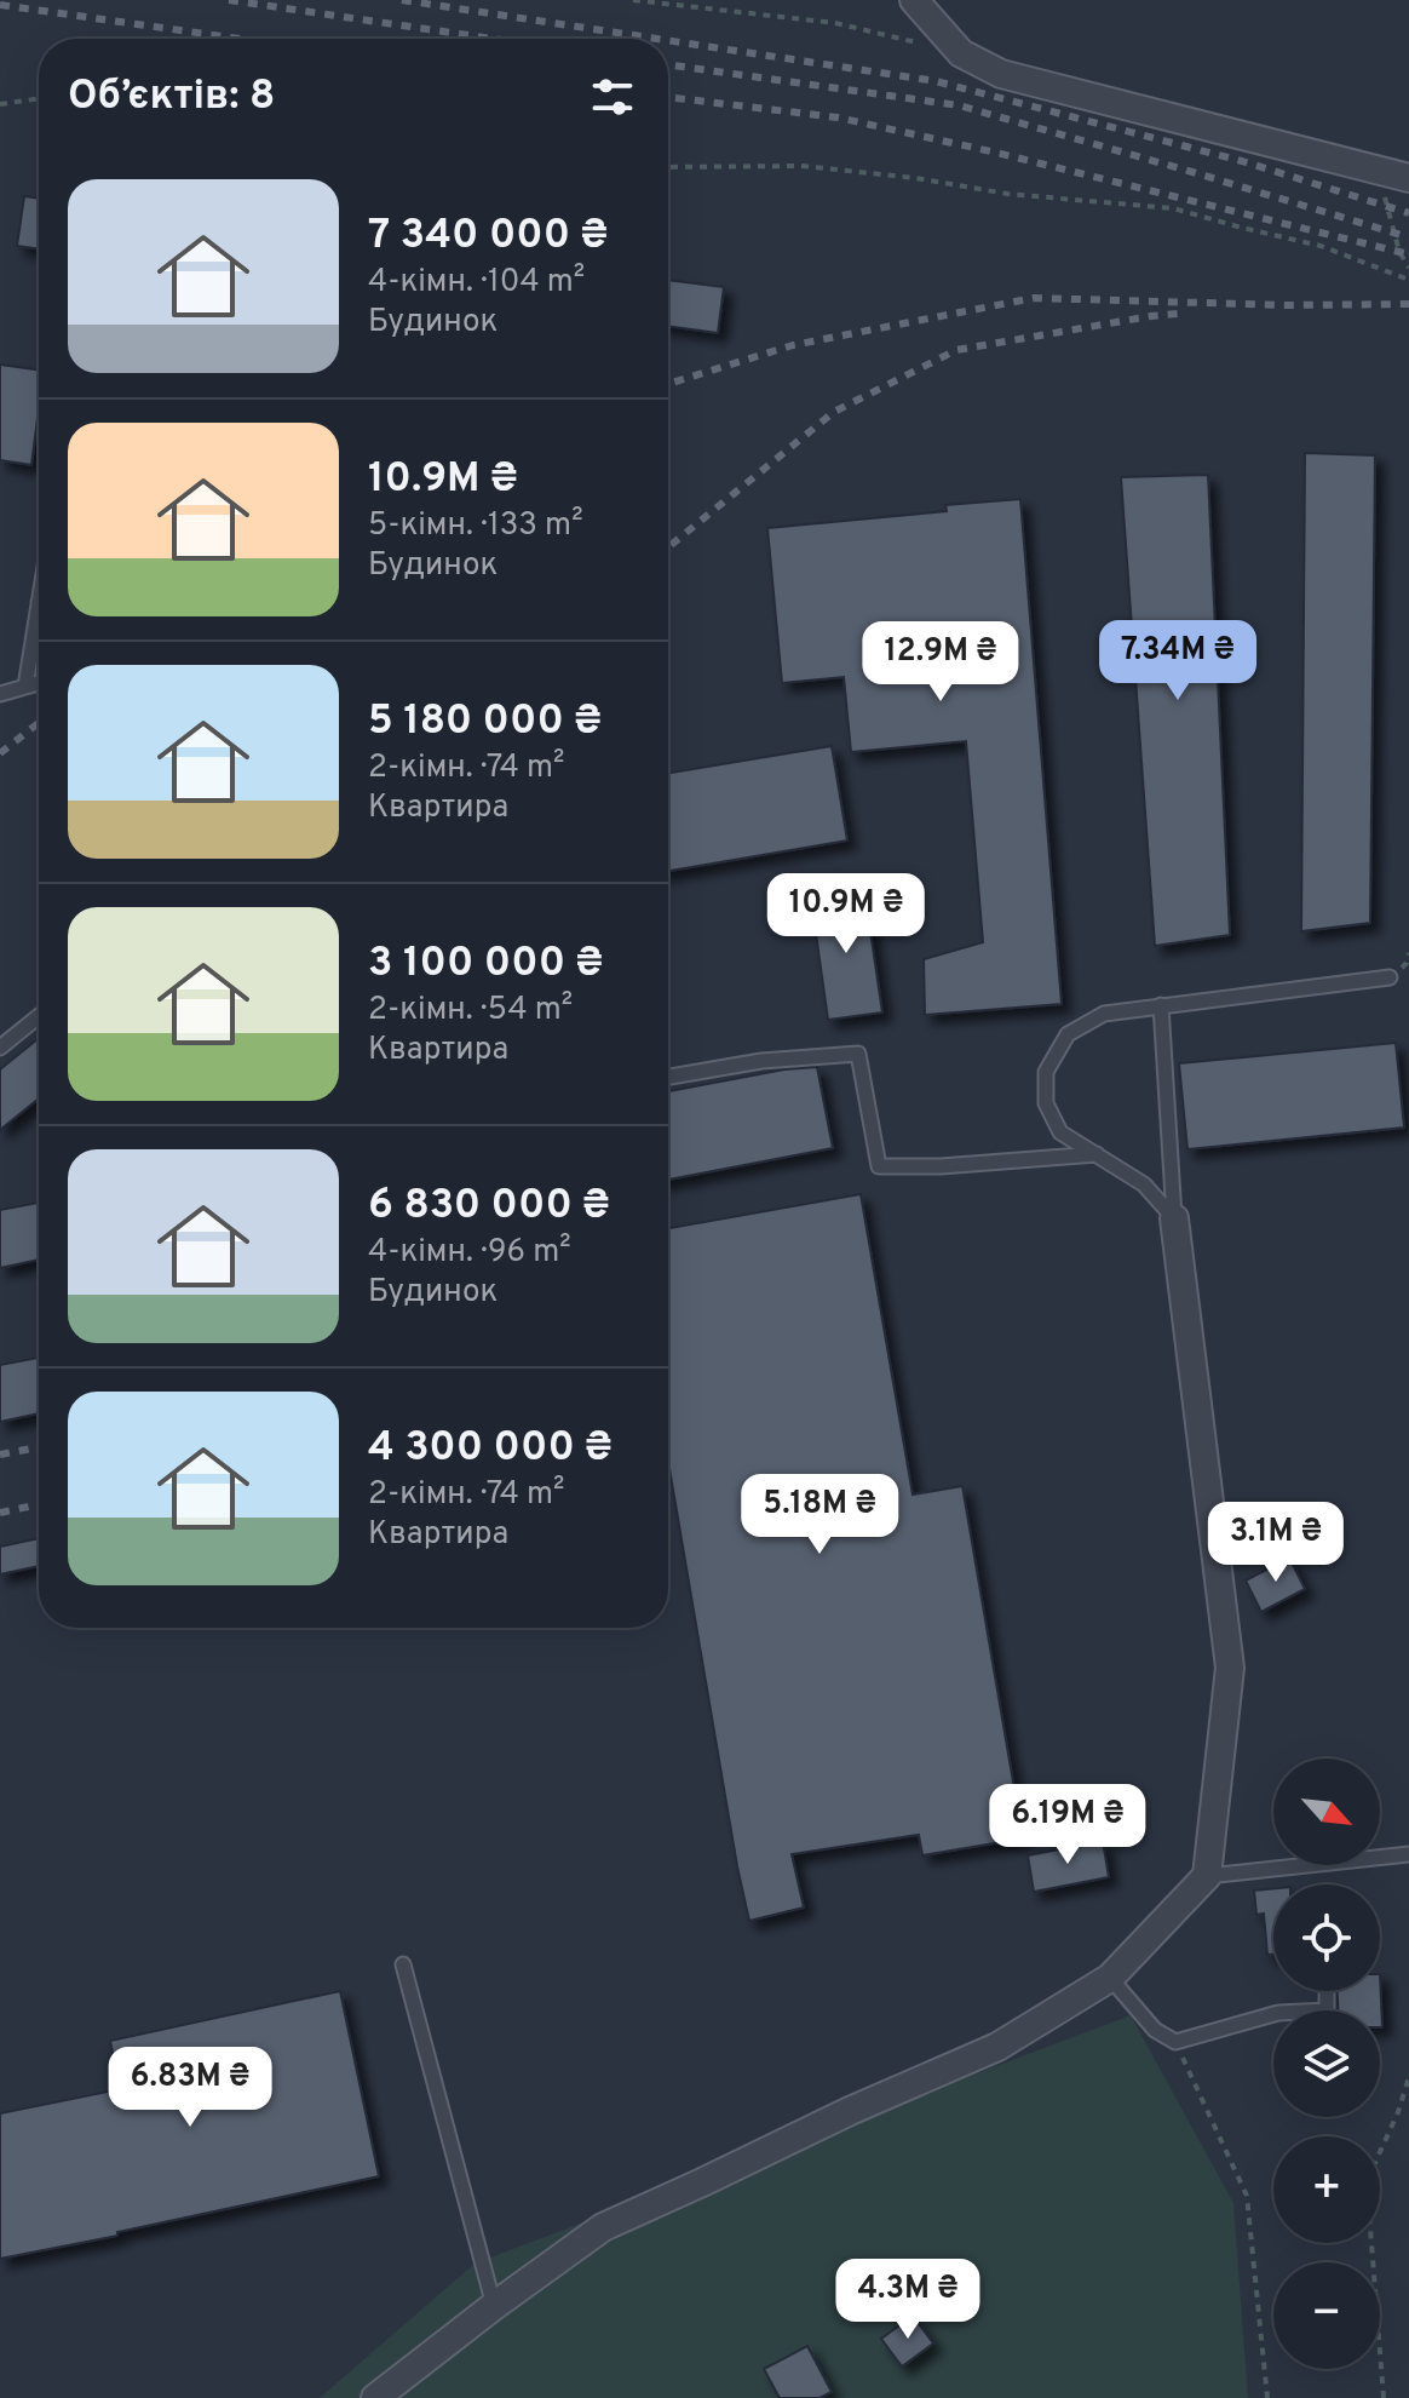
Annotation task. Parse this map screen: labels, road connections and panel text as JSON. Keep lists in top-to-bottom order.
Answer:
{
  "north": "bottom right",
  "page": {
    "heading": "Об’єктів: 8",
    "list": [
      {
        "name": "7 340 000 ₴",
        "note": "4-кімн. · 104 m² · Будинок"
      },
      {
        "name": "10.9M ₴",
        "note": "5-кімн. · 133 m² · Будинок"
      },
      {
        "name": "5 180 000 ₴",
        "note": "2-кімн. · 74 m² · Квартира"
      },
      {
        "name": "3 100 000 ₴",
        "note": "2-кімн. · 54 m² · Квартира"
      },
      {
        "name": "6 830 000 ₴",
        "note": "4-кімн. · 96 m² · Будинок"
      },
      {
        "name": "4 300 000 ₴",
        "note": "2-кімн. · 74 m² · Квартира"
      }
    ],
    "price": [
      "7.34M ₴",
      "12.9M ₴",
      "10.9M ₴",
      "5.18M ₴",
      "3.1M ₴",
      "6.19M ₴",
      "6.83M ₴",
      "4.3M ₴"
    ],
    "map_buttons": ["+", "−"]
  }
}
